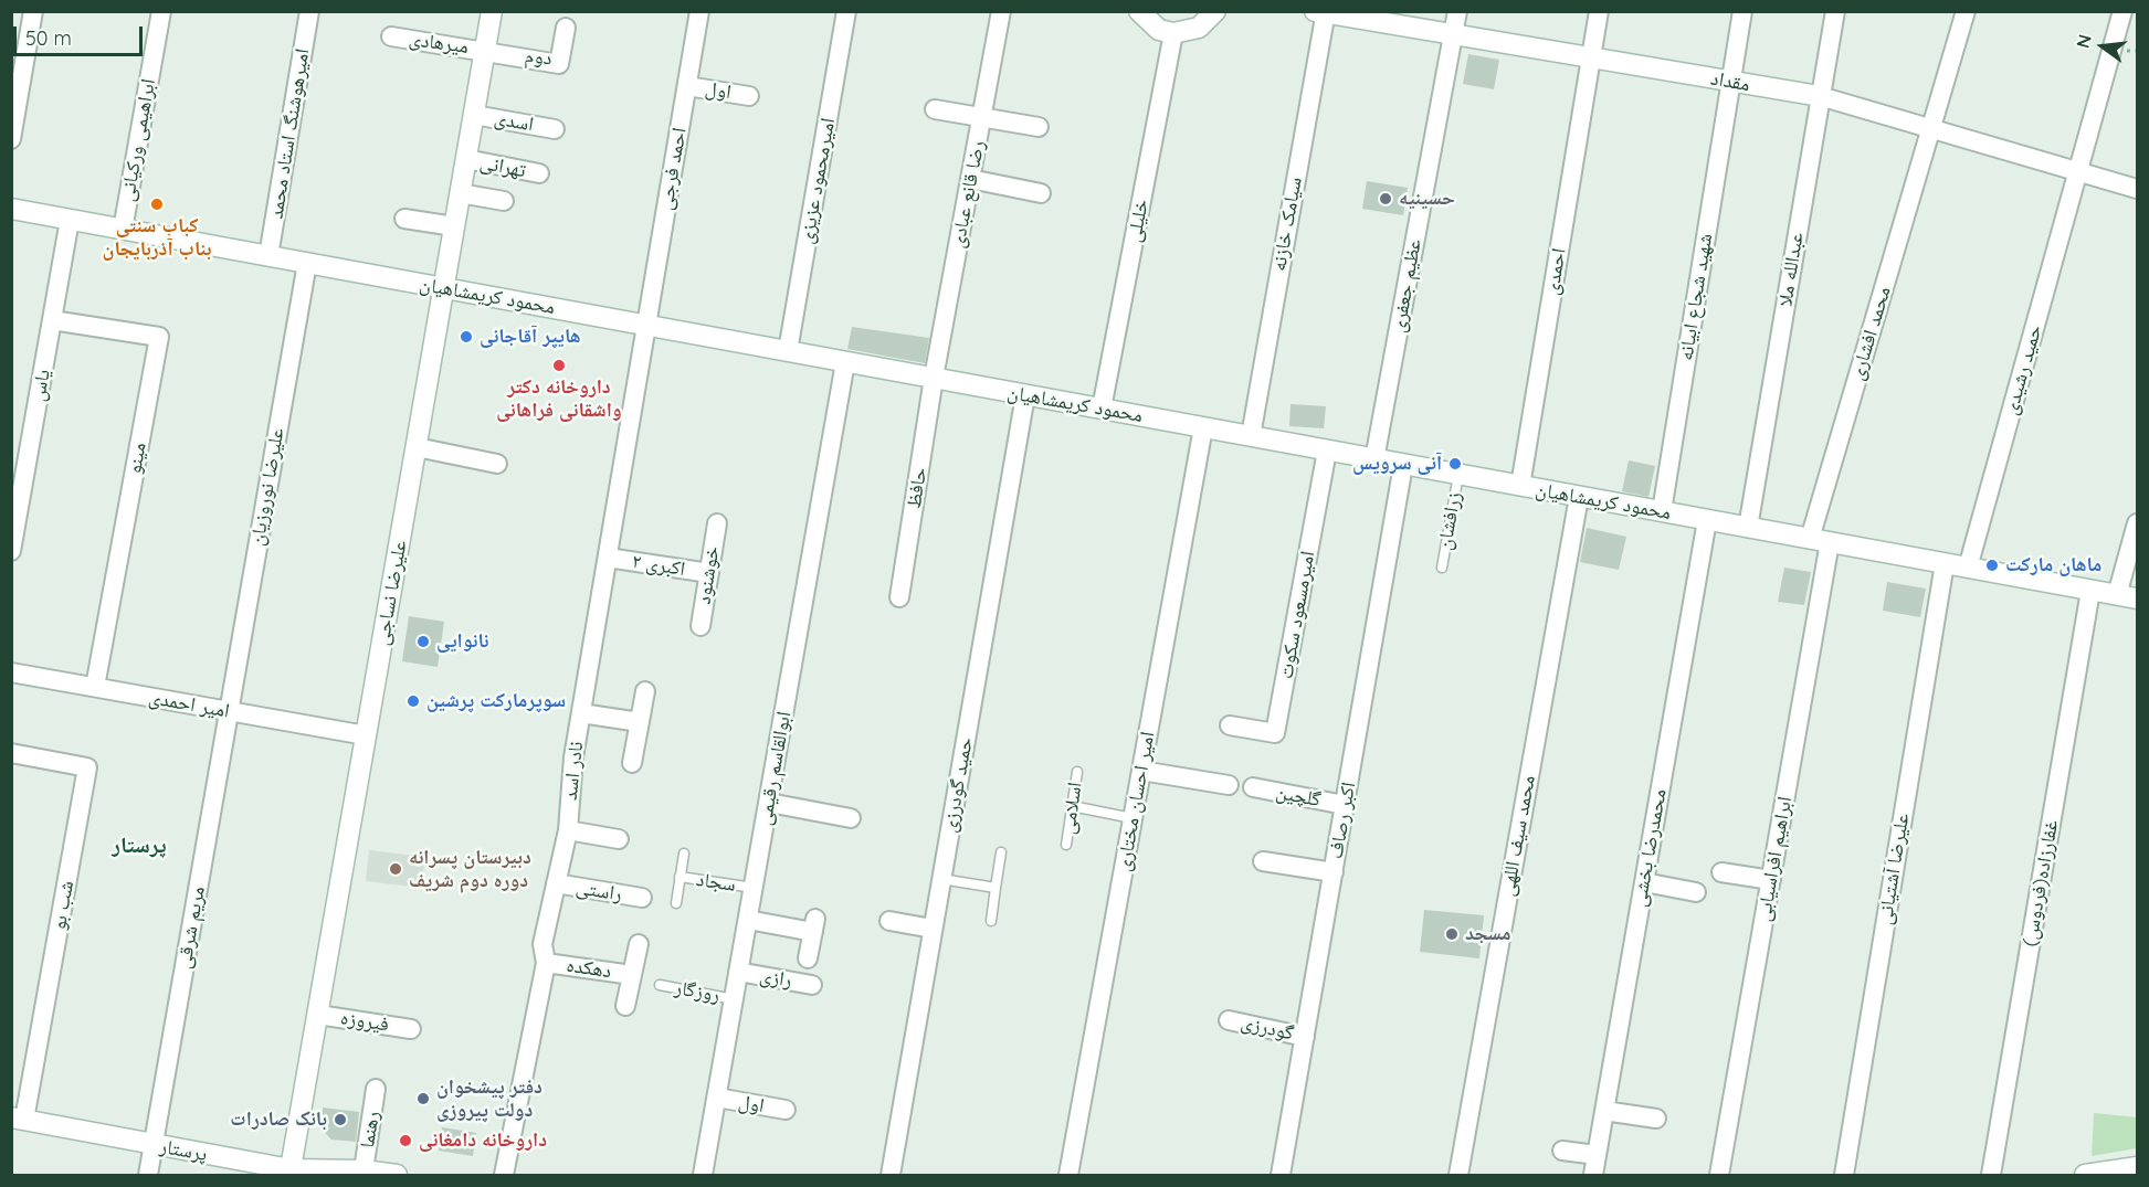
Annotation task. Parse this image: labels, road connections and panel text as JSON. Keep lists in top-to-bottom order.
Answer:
{
  "streets": {
    "street": [
      "میرهادی",
      "دوم",
      "مقداد",
      "اول",
      "اسدی",
      "امیرهوشنگ استاد محمد",
      "ابراهیمی ورکیانی",
      "تهرانی",
      "احمد فرجی",
      "امیرمحمود عزیزی",
      "رضا قانع عبادی",
      "خلیلی",
      "سیامک خازنه",
      "عبدالله ملا",
      "احمدی",
      "عظیم جعفری",
      "محمود کریمشاهیان",
      "شهید شجاع ابیانه",
      "محمد افشاری",
      "حمید رشیدی",
      "یاس",
      "مینو",
      "علیرضا نوروزیان",
      "حافظ",
      "اکبری ۲",
      "خوشنود",
      "علیرضا نساجی",
      "امیرمسعود سکوت",
      "امیر احمدی",
      "ابوالقاسم رقیمی",
      "نادر اسد",
      "حمید گودرزی",
      "گلچین",
      "امیر احسان مختاری",
      "اکبر رصاف",
      "محمد سیف اللهی",
      "محمدرضا بخشی",
      "ابراهیم افراسیابی",
      "علیرضا آشتیانی",
      "غفارزاده(فردوس)",
      "راستی",
      "شب بو",
      "مریم شرقی",
      "دهکده",
      "رازی",
      "فیروزه",
      "گودرزی",
      "رهنما",
      "پرستار"
    ],
    "lane": [
      "زرافشان",
      "اسلامی",
      "سجاد",
      "روزگار"
    ]
  },
  "crossings": [
    ["میرهادی", "دوم"],
    ["میرهادی", "علیرضا نساجی"],
    ["دوم", "علیرضا نساجی"],
    ["مقداد", "سیامک خازنه"],
    ["مقداد", "عبدالله ملا"],
    ["مقداد", "احمدی"],
    ["مقداد", "عظیم جعفری"],
    ["مقداد", "شهید شجاع ابیانه"],
    ["مقداد", "محمد افشاری"],
    ["مقداد", "حمید رشیدی"],
    ["اول", "احمد فرجی"],
    ["اول", "ابوالقاسم رقیمی"],
    ["اسدی", "علیرضا نساجی"],
    ["امیرهوشنگ استاد محمد", "محمود کریمشاهیان"],
    ["ابراهیمی ورکیانی", "محمود کریمشاهیان"],
    ["تهرانی", "علیرضا نساجی"],
    ["احمد فرجی", "محمود کریمشاهیان"],
    ["احمد فرجی", "نادر اسد"],
    ["امیرمحمود عزیزی", "محمود کریمشاهیان"],
    ["رضا قانع عبادی", "محمود کریمشاهیان"],
    ["رضا قانع عبادی", "حافظ"],
    ["خلیلی", "محمود کریمشاهیان"],
    ["سیامک خازنه", "محمود کریمشاهیان"],
    ["عبدالله ملا", "محمود کریمشاهیان"],
    ["احمدی", "محمود کریمشاهیان"],
    ["عظیم جعفری", "محمود کریمشاهیان"],
    ["محمود کریمشاهیان", "شهید شجاع ابیانه"],
    ["محمود کریمشاهیان", "محمد افشاری"],
    ["محمود کریمشاهیان", "حمید رشیدی"],
    ["محمود کریمشاهیان", "یاس"],
    ["محمود کریمشاهیان", "علیرضا نوروزیان"],
    ["محمود کریمشاهیان", "حافظ"],
    ["محمود کریمشاهیان", "زرافشان"],
    ["محمود کریمشاهیان", "علیرضا نساجی"],
    ["محمود کریمشاهیان", "امیرمسعود سکوت"],
    ["محمود کریمشاهیان", "ابوالقاسم رقیمی"],
    ["محمود کریمشاهیان", "نادر اسد"],
    ["محمود کریمشاهیان", "حمید گودرزی"],
    ["محمود کریمشاهیان", "امیر احسان مختاری"],
    ["محمود کریمشاهیان", "اکبر رصاف"],
    ["محمود کریمشاهیان", "محمد سیف اللهی"],
    ["محمود کریمشاهیان", "محمدرضا بخشی"],
    ["محمود کریمشاهیان", "ابراهیم افراسیابی"],
    ["محمود کریمشاهیان", "علیرضا آشتیانی"],
    ["محمود کریمشاهیان", "غفارزاده(فردوس)"],
    ["محمد افشاری", "ابراهیم افراسیابی"],
    ["یاس", "مینو"],
    ["مینو", "امیر احمدی"],
    ["علیرضا نوروزیان", "امیر احمدی"],
    ["علیرضا نوروزیان", "مریم شرقی"],
    ["اکبری ۲", "خوشنود"],
    ["اکبری ۲", "نادر اسد"],
    ["علیرضا نساجی", "امیر احمدی"],
    ["علیرضا نساجی", "فیروزه"],
    ["علیرضا نساجی", "پرستار"],
    ["امیر احمدی", "مریم شرقی"],
    ["ابوالقاسم رقیمی", "سجاد"],
    ["ابوالقاسم رقیمی", "رازی"],
    ["ابوالقاسم رقیمی", "روزگار"],
    ["نادر اسد", "راستی"],
    ["نادر اسد", "دهکده"],
    ["گلچین", "اکبر رصاف"],
    ["اکبر رصاف", "گودرزی"],
    ["شب بو", "پرستار"],
    ["مریم شرقی", "پرستار"],
    ["رهنما", "پرستار"]
  ],
  "districts": ["پرستار"],
  "places": [
    "حسینیه",
    "کباب سنتی بناب آذربایجان",
    "هایپر آقاجانی",
    "داروخانه دکتر واشقانی فراهانی",
    "آنی سرویس",
    "ماهان مارکت",
    "نانوایی",
    "سوپرمارکت پرشین",
    "دبیرستان پسرانه دوره دوم شریف",
    "مسجد",
    "دفتر پیشخوان دولت پیروزی",
    "بانک صادرات",
    "داروخانه دامغانی"
  ],
  "scale_bar": "50 m",
  "north": "left"
}
